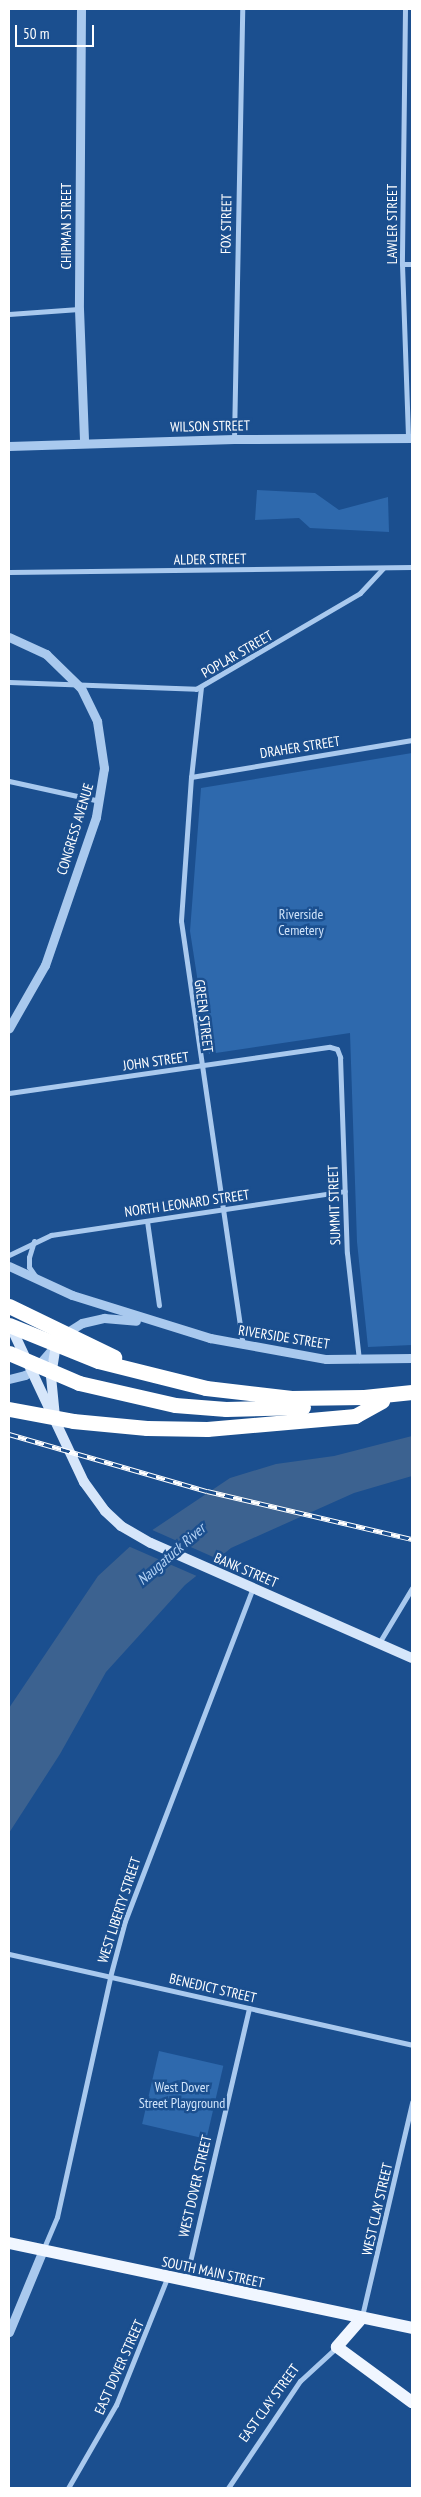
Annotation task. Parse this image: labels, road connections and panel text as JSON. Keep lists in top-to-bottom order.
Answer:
{
  "streets": {
    "main road": ["BANK STREET", "SOUTH MAIN STREET", "EAST CLAY STREET"],
    "street": [
      "FOX STREET",
      "LAWLER STREET",
      "CHIPMAN STREET",
      "WILSON STREET",
      "ALDER STREET",
      "POPLAR STREET",
      "DRAHER STREET",
      "CONGRESS AVENUE",
      "GREEN STREET",
      "JOHN STREET",
      "NORTH LEONARD STREET",
      "SUMMIT STREET",
      "RIVERSIDE STREET",
      "WEST LIBERTY STREET",
      "BENEDICT STREET",
      "WEST DOVER STREET",
      "WEST CLAY STREET",
      "EAST DOVER STREET"
    ]
  },
  "crossings": [
    ["FOX STREET", "WILSON STREET"],
    ["LAWLER STREET", "WILSON STREET"],
    ["CHIPMAN STREET", "WILSON STREET"],
    ["ALDER STREET", "POPLAR STREET"],
    ["POPLAR STREET", "CONGRESS AVENUE"],
    ["POPLAR STREET", "GREEN STREET"],
    ["DRAHER STREET", "GREEN STREET"],
    ["GREEN STREET", "JOHN STREET"],
    ["GREEN STREET", "NORTH LEONARD STREET"],
    ["GREEN STREET", "RIVERSIDE STREET"],
    ["JOHN STREET", "SUMMIT STREET"],
    ["NORTH LEONARD STREET", "SUMMIT STREET"],
    ["SUMMIT STREET", "RIVERSIDE STREET"],
    ["RIVERSIDE STREET", "BANK STREET"],
    ["BANK STREET", "WEST LIBERTY STREET"],
    ["WEST LIBERTY STREET", "BENEDICT STREET"],
    ["WEST LIBERTY STREET", "SOUTH MAIN STREET"],
    ["BENEDICT STREET", "WEST DOVER STREET"],
    ["WEST DOVER STREET", "SOUTH MAIN STREET"],
    ["WEST CLAY STREET", "SOUTH MAIN STREET"],
    ["WEST CLAY STREET", "EAST CLAY STREET"],
    ["SOUTH MAIN STREET", "EAST DOVER STREET"],
    ["SOUTH MAIN STREET", "EAST CLAY STREET"]
  ],
  "water": ["Naugatuck River"],
  "parks": ["Riverside Cemetery", "West Dover Street Playground"],
  "scale_bar": "50 m"
}
